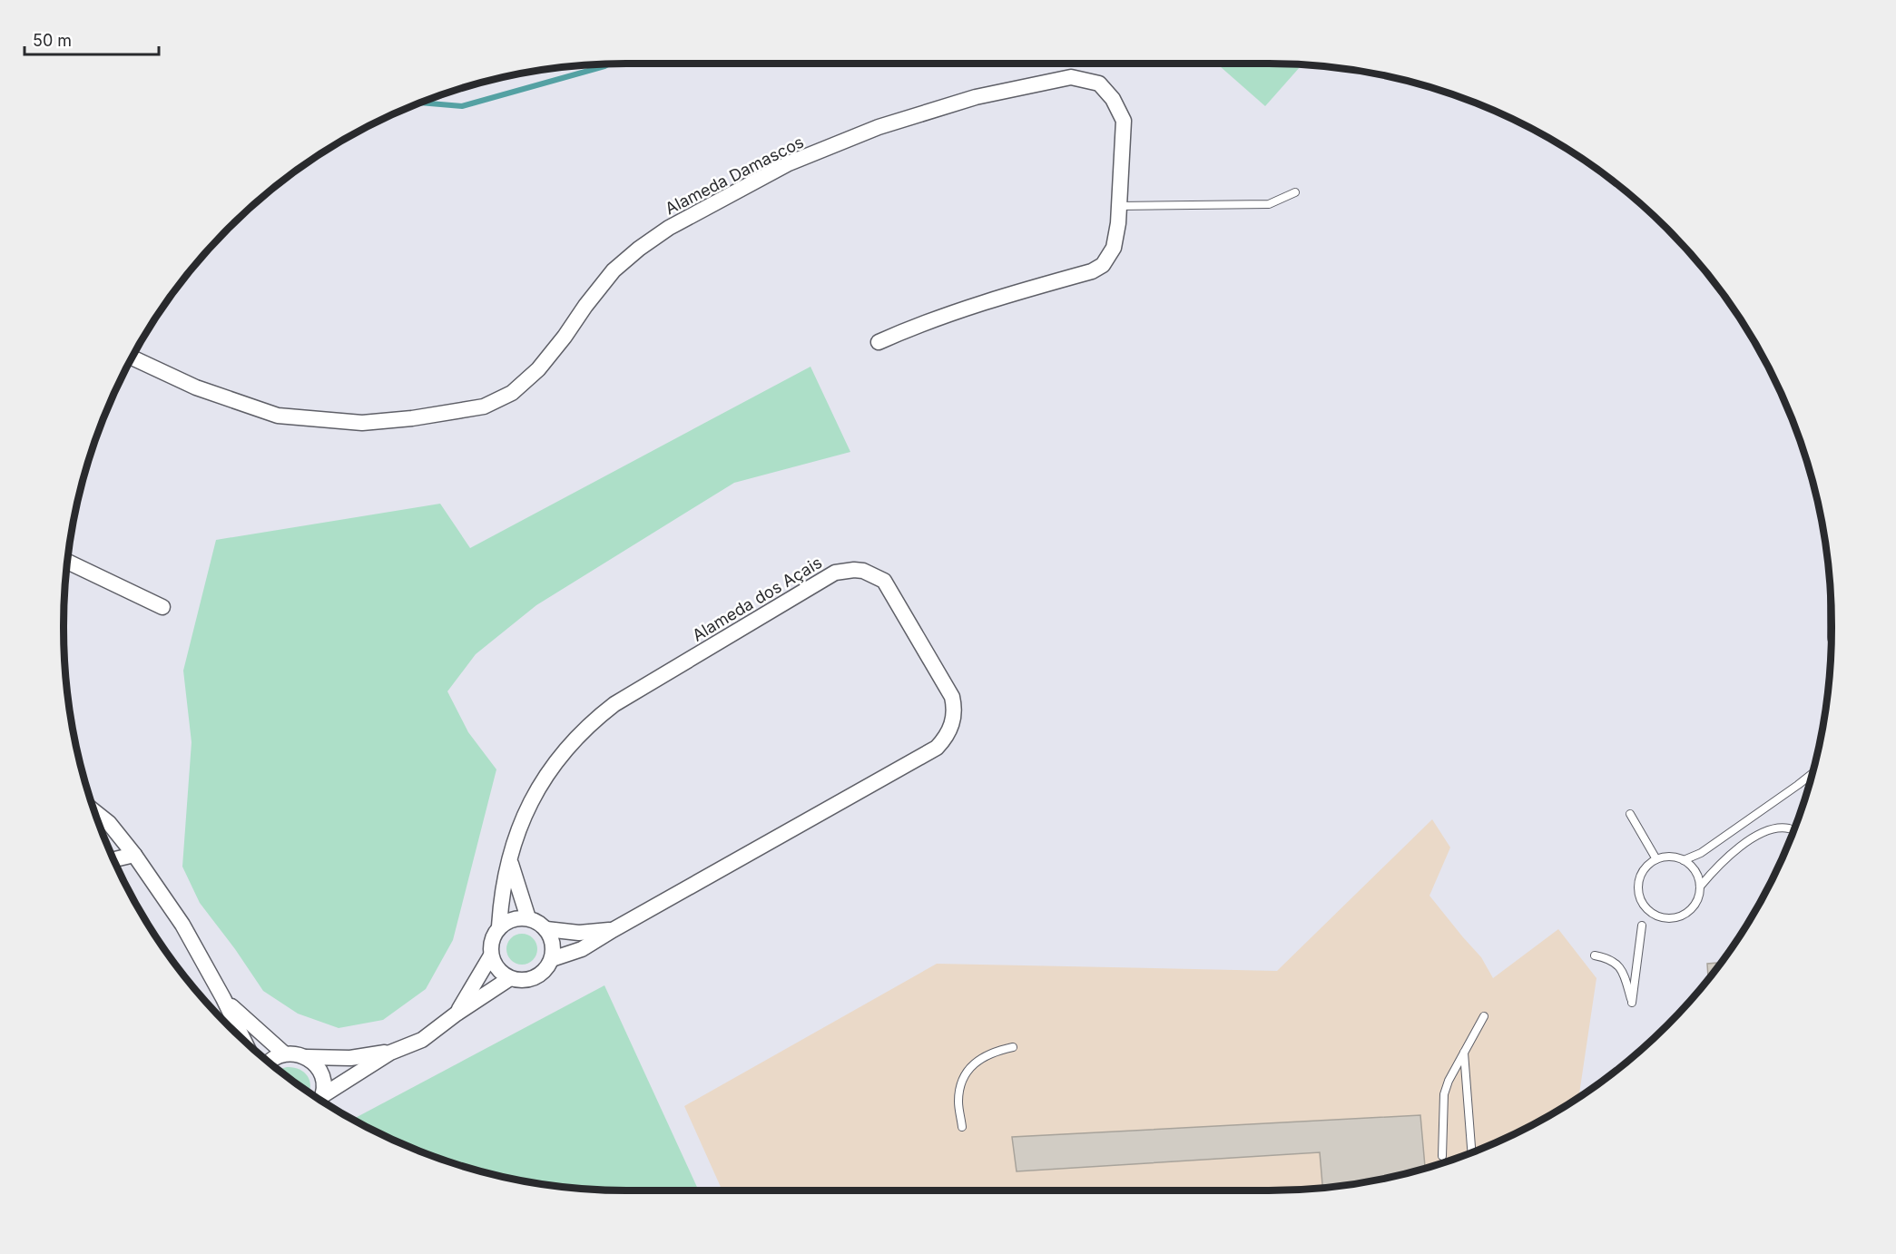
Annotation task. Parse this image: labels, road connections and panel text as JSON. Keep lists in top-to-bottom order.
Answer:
{
  "streets": {
    "street": ["Alameda Damascos", "Alameda dos Açais"]
  },
  "scale_bar": "50 m"
}
